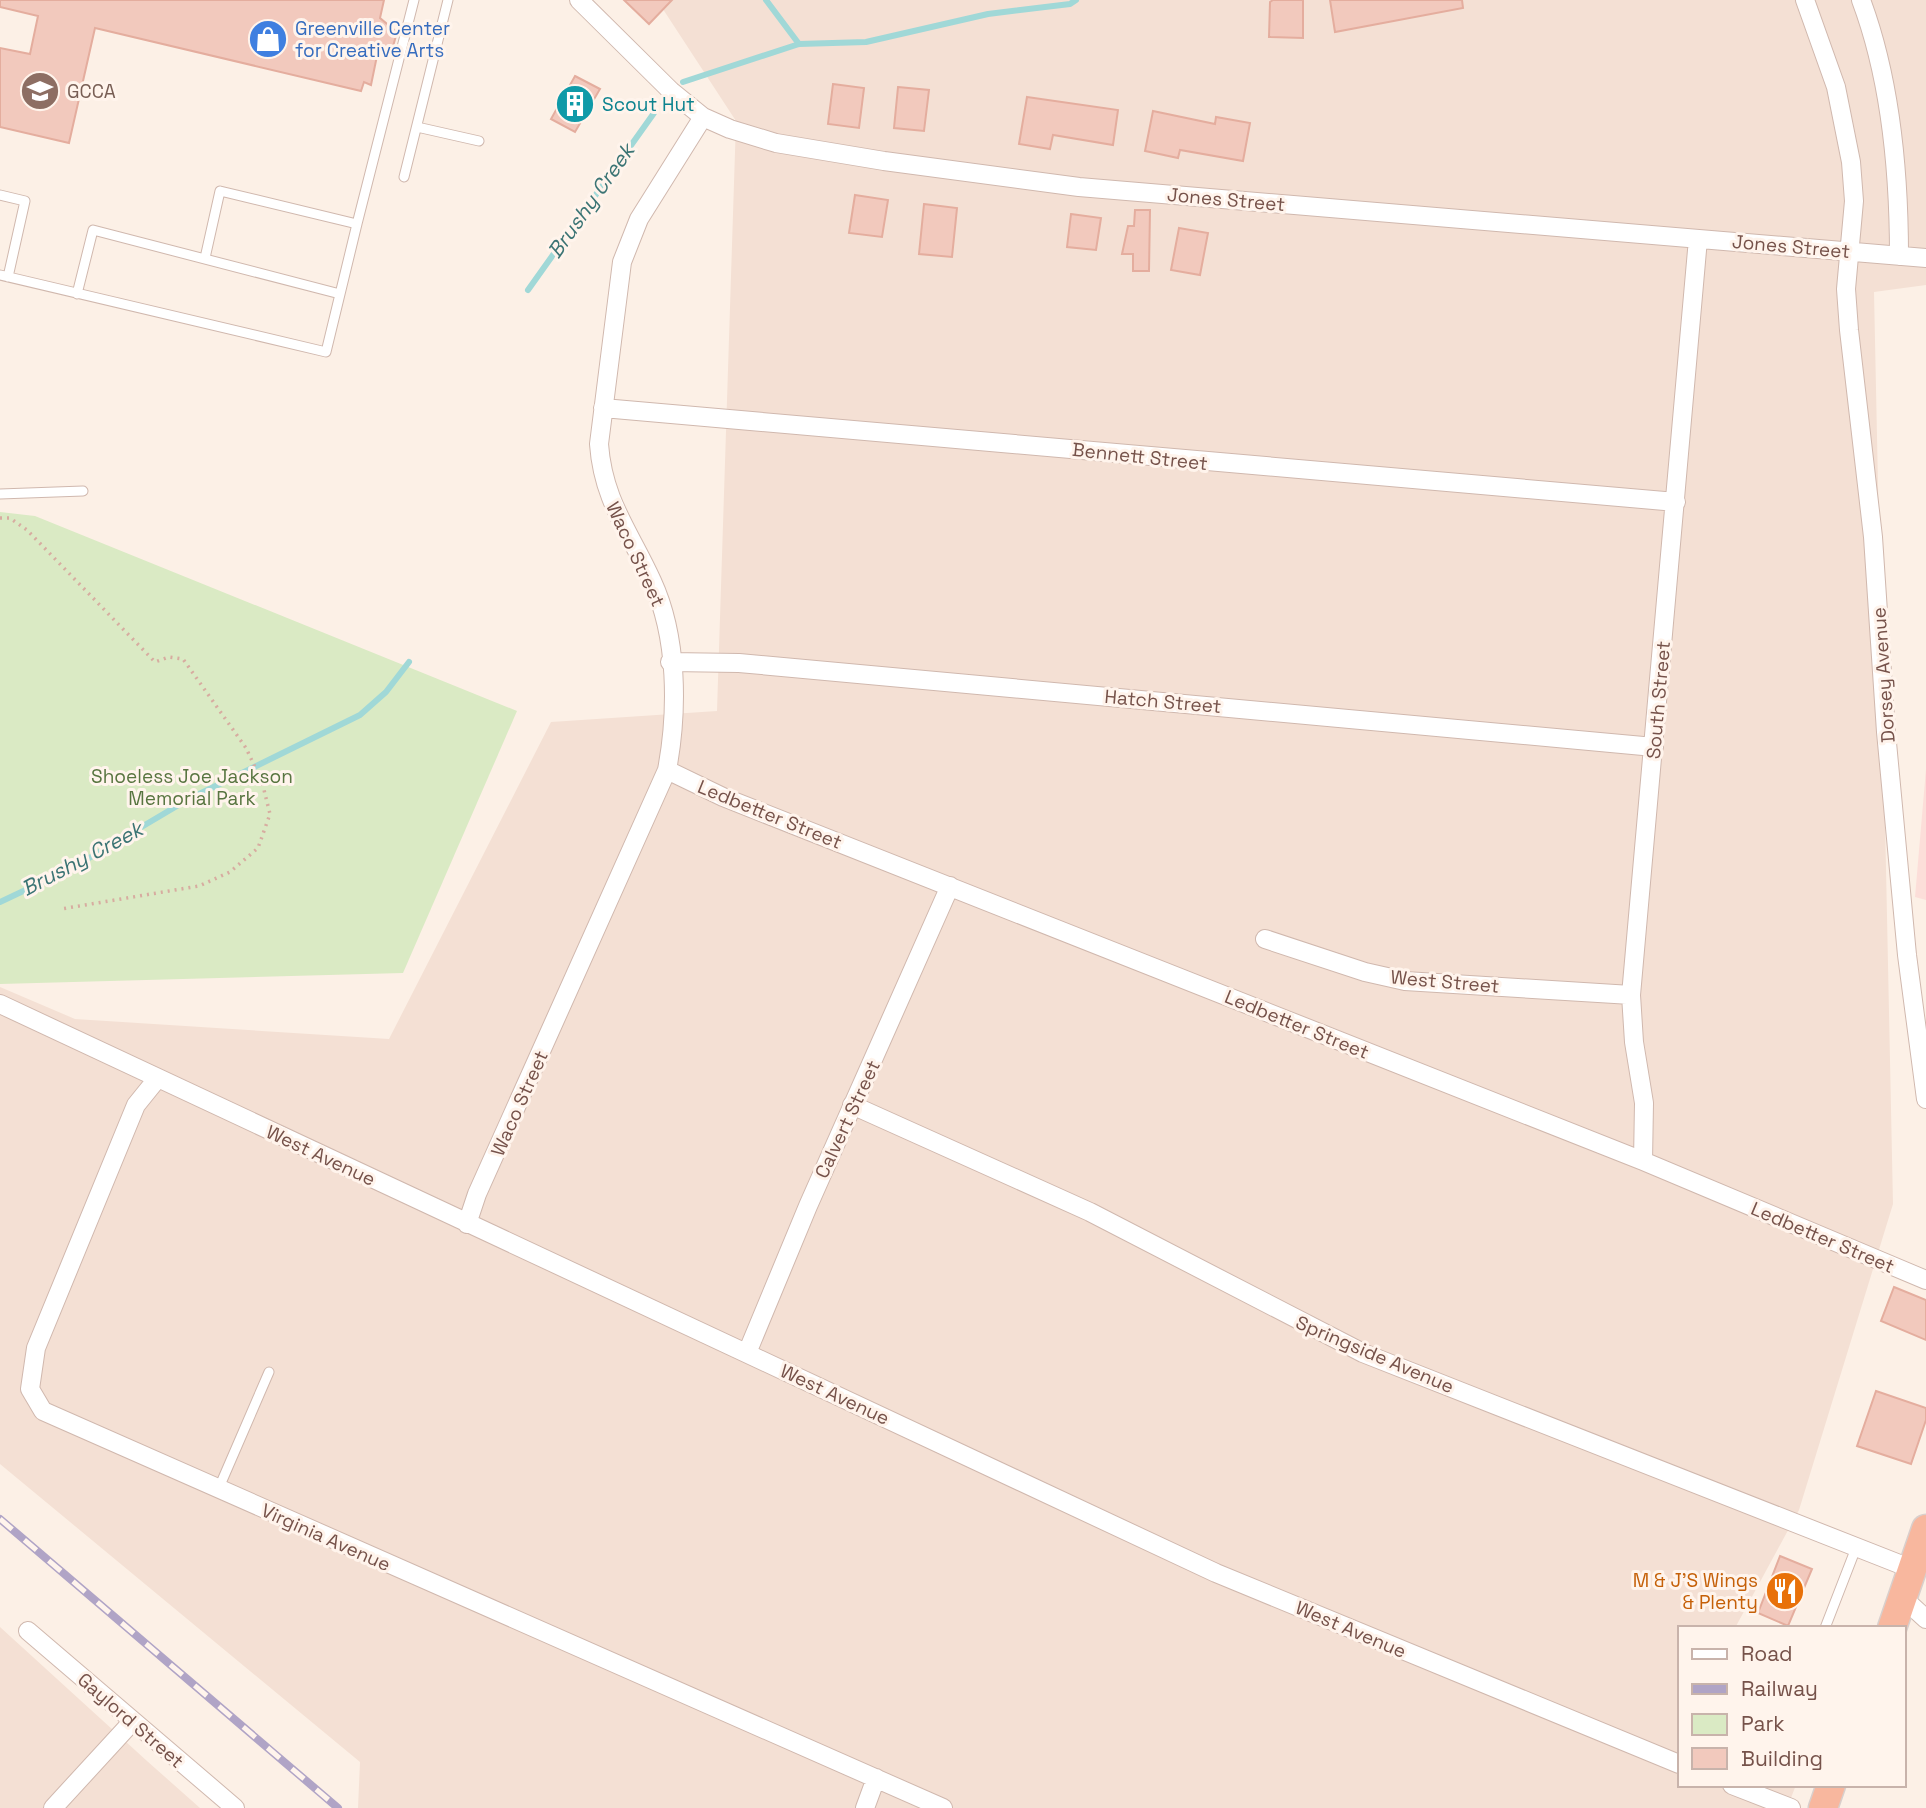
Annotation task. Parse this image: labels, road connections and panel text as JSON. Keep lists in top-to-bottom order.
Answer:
{
  "streets": {
    "street": [
      "Jones Street",
      "Bennett Street",
      "Waco Street",
      "Dorsey Avenue",
      "South Street",
      "Hatch Street",
      "Ledbetter Street",
      "West Street",
      "Calvert Street",
      "West Avenue",
      "Springside Avenue",
      "Virginia Avenue",
      "Gaylord Street"
    ]
  },
  "crossings": [
    ["Jones Street", "Waco Street"],
    ["Jones Street", "Dorsey Avenue"],
    ["Jones Street", "South Street"],
    ["Bennett Street", "Waco Street"],
    ["Bennett Street", "South Street"],
    ["Waco Street", "Hatch Street"],
    ["Waco Street", "Ledbetter Street"],
    ["Waco Street", "West Avenue"],
    ["South Street", "Hatch Street"],
    ["South Street", "Ledbetter Street"],
    ["South Street", "West Street"],
    ["Ledbetter Street", "Calvert Street"],
    ["Calvert Street", "West Avenue"],
    ["Calvert Street", "Springside Avenue"],
    ["West Avenue", "Virginia Avenue"]
  ],
  "water": ["Brushy Creek"],
  "parks": ["Shoeless Joe Jackson Memorial Park"],
  "places": {
    "shop": ["Greenville Center for Creative Arts"],
    "school or university": ["GCCA"],
    "building": ["Scout Hut"],
    "restaurant": ["M & J'S Wings & Plenty"]
  },
  "legend": [
    "Road",
    "Railway",
    "Park",
    "Building"
  ]
}
